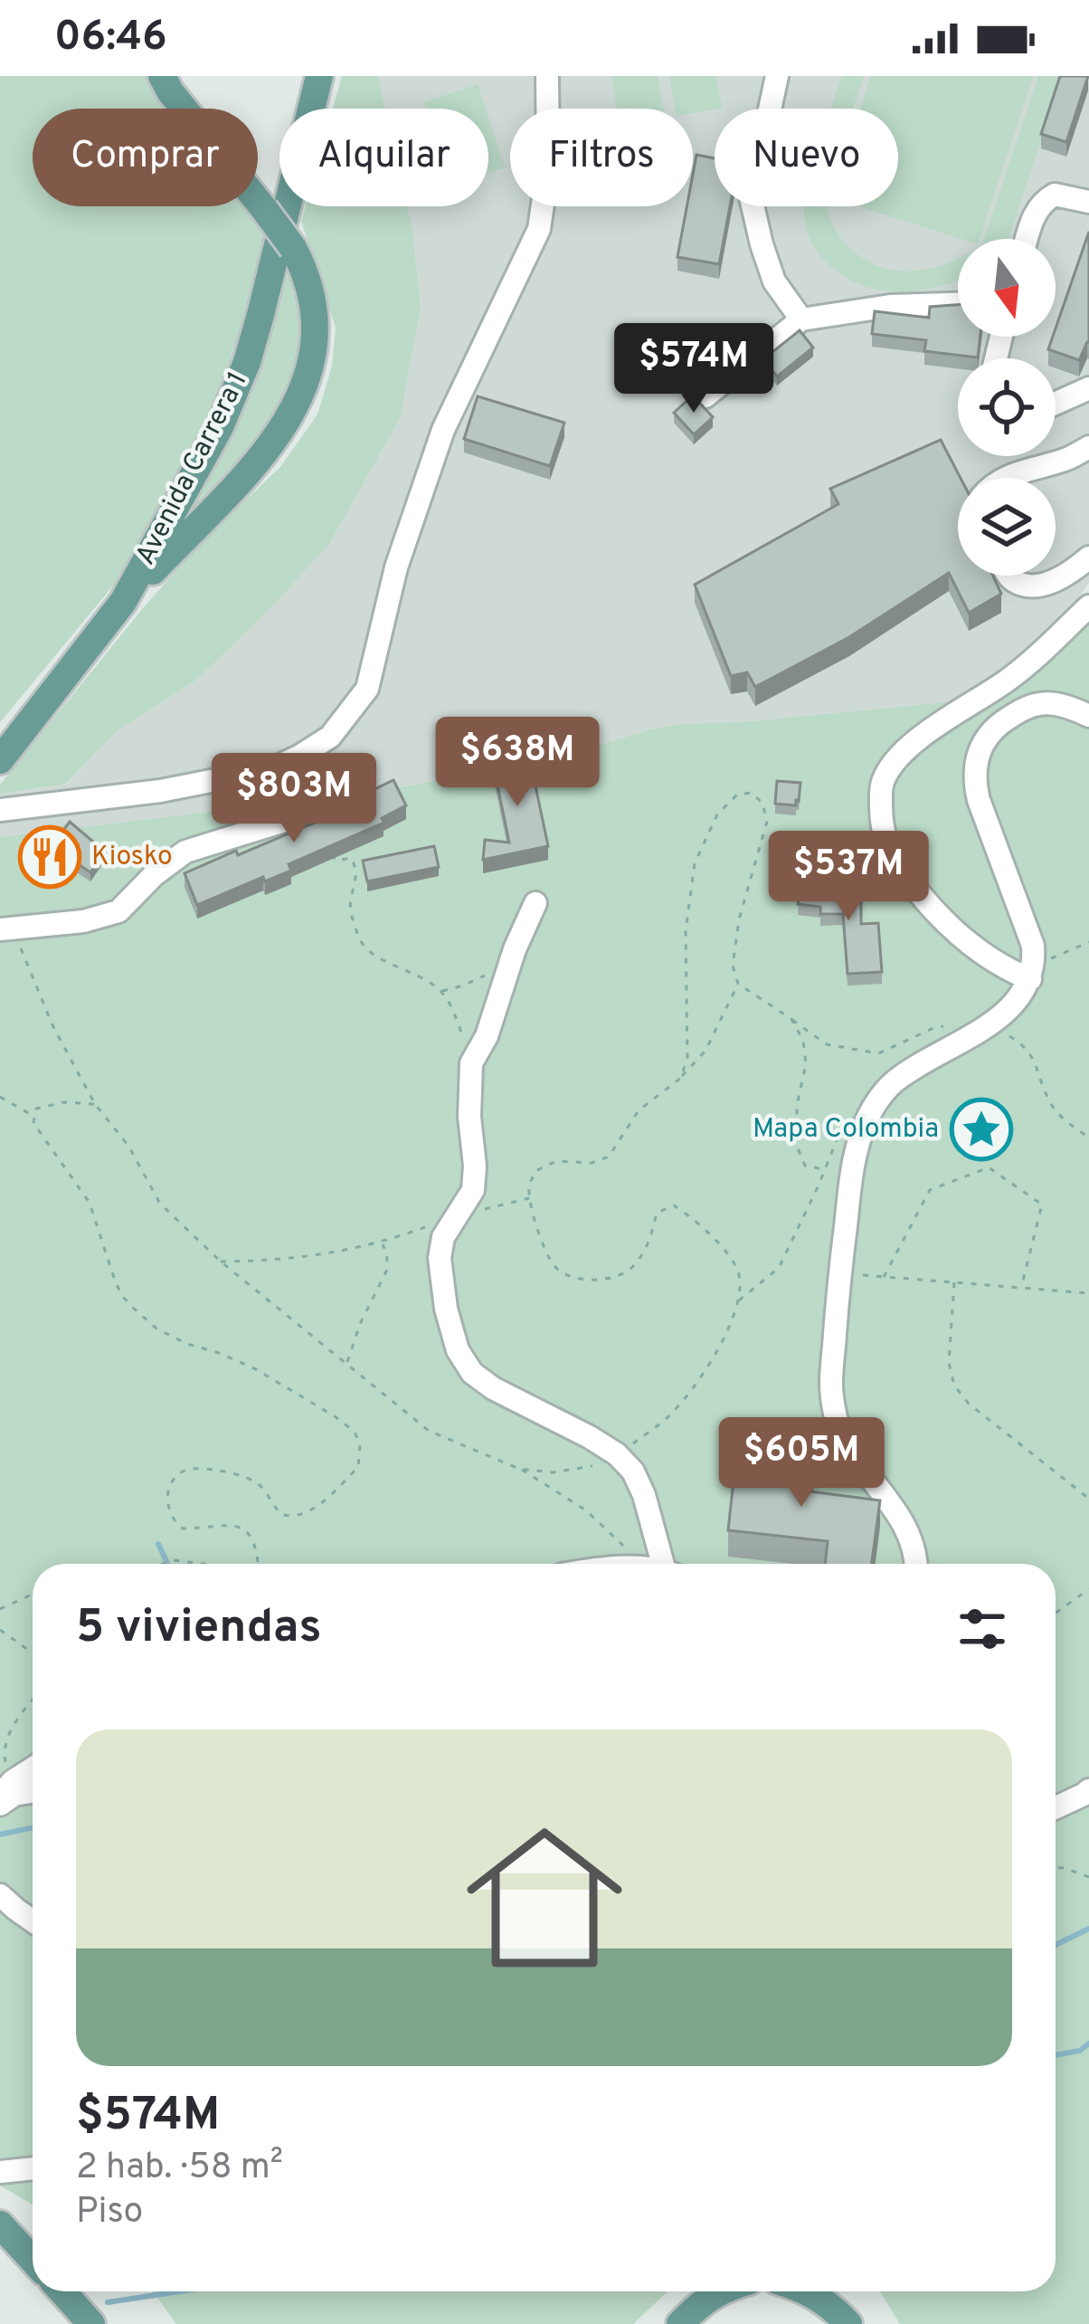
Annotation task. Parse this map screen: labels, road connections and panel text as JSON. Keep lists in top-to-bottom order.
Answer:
{
  "streets": {
    "main road": ["Avenida Carrera 1"]
  },
  "places": {
    "restaurant": ["Kiosko"],
    "place": ["Mapa Colombia"]
  },
  "north": "bottom",
  "page": {
    "status": "06:46",
    "chip": [
      "Comprar",
      "Alquilar",
      "Filtros",
      "Nuevo"
    ],
    "price": [
      "$574M",
      "$638M",
      "$803M",
      "$537M",
      "$605M"
    ],
    "heading": "5 viviendas",
    "list": [
      {
        "name": "$574M",
        "note": "2 hab. · 58 m² · Piso"
      }
    ]
  }
}
